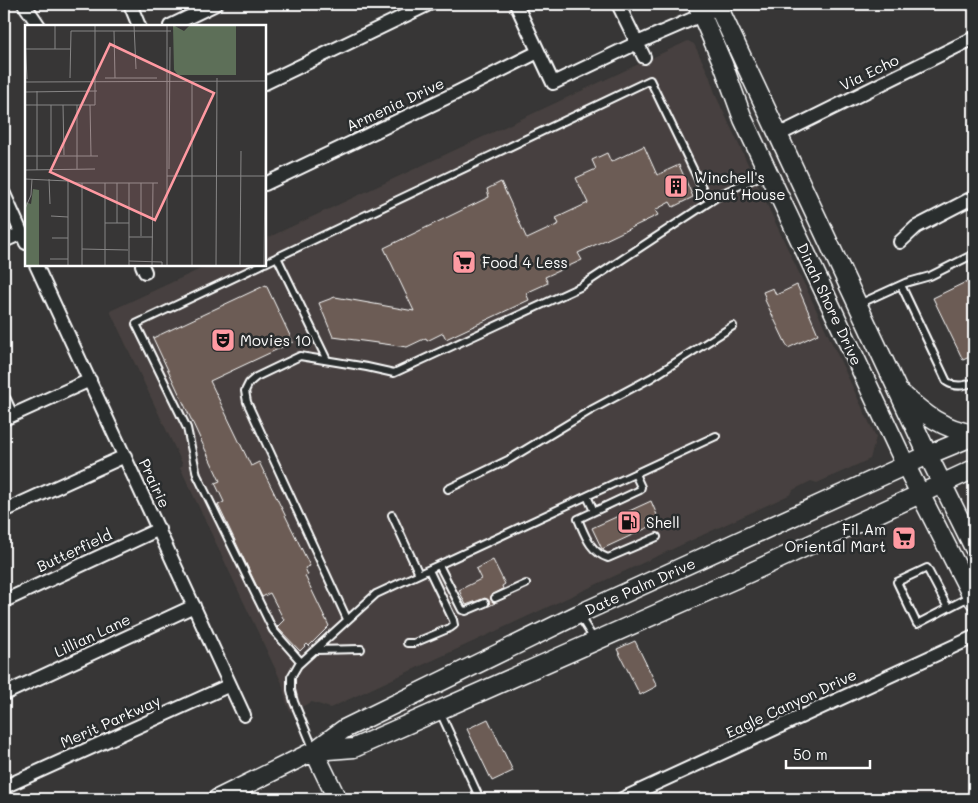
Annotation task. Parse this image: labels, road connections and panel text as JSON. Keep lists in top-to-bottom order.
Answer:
{
  "streets": {
    "main road": ["Dinah Shore Drive", "Date Palm Drive"],
    "street": [
      "Via Echo",
      "Armenia Drive",
      "Prairie",
      "Butterfield",
      "Lillian Lane",
      "Eagle Canyon Drive",
      "Merit Parkway"
    ]
  },
  "crossings": [
    ["Via Echo", "Dinah Shore Drive"],
    ["Dinah Shore Drive", "Date Palm Drive"],
    ["Prairie", "Butterfield"],
    ["Prairie", "Lillian Lane"],
    ["Prairie", "Merit Parkway"]
  ],
  "places": {
    "building": ["Winchell's Donut House"],
    "supermarket": ["Food 4 Less", "Fil Am Oriental Mart"],
    "theatre": ["Movies 10"],
    "fuel station": ["Shell"]
  },
  "scale_bar": "50 m"
}
